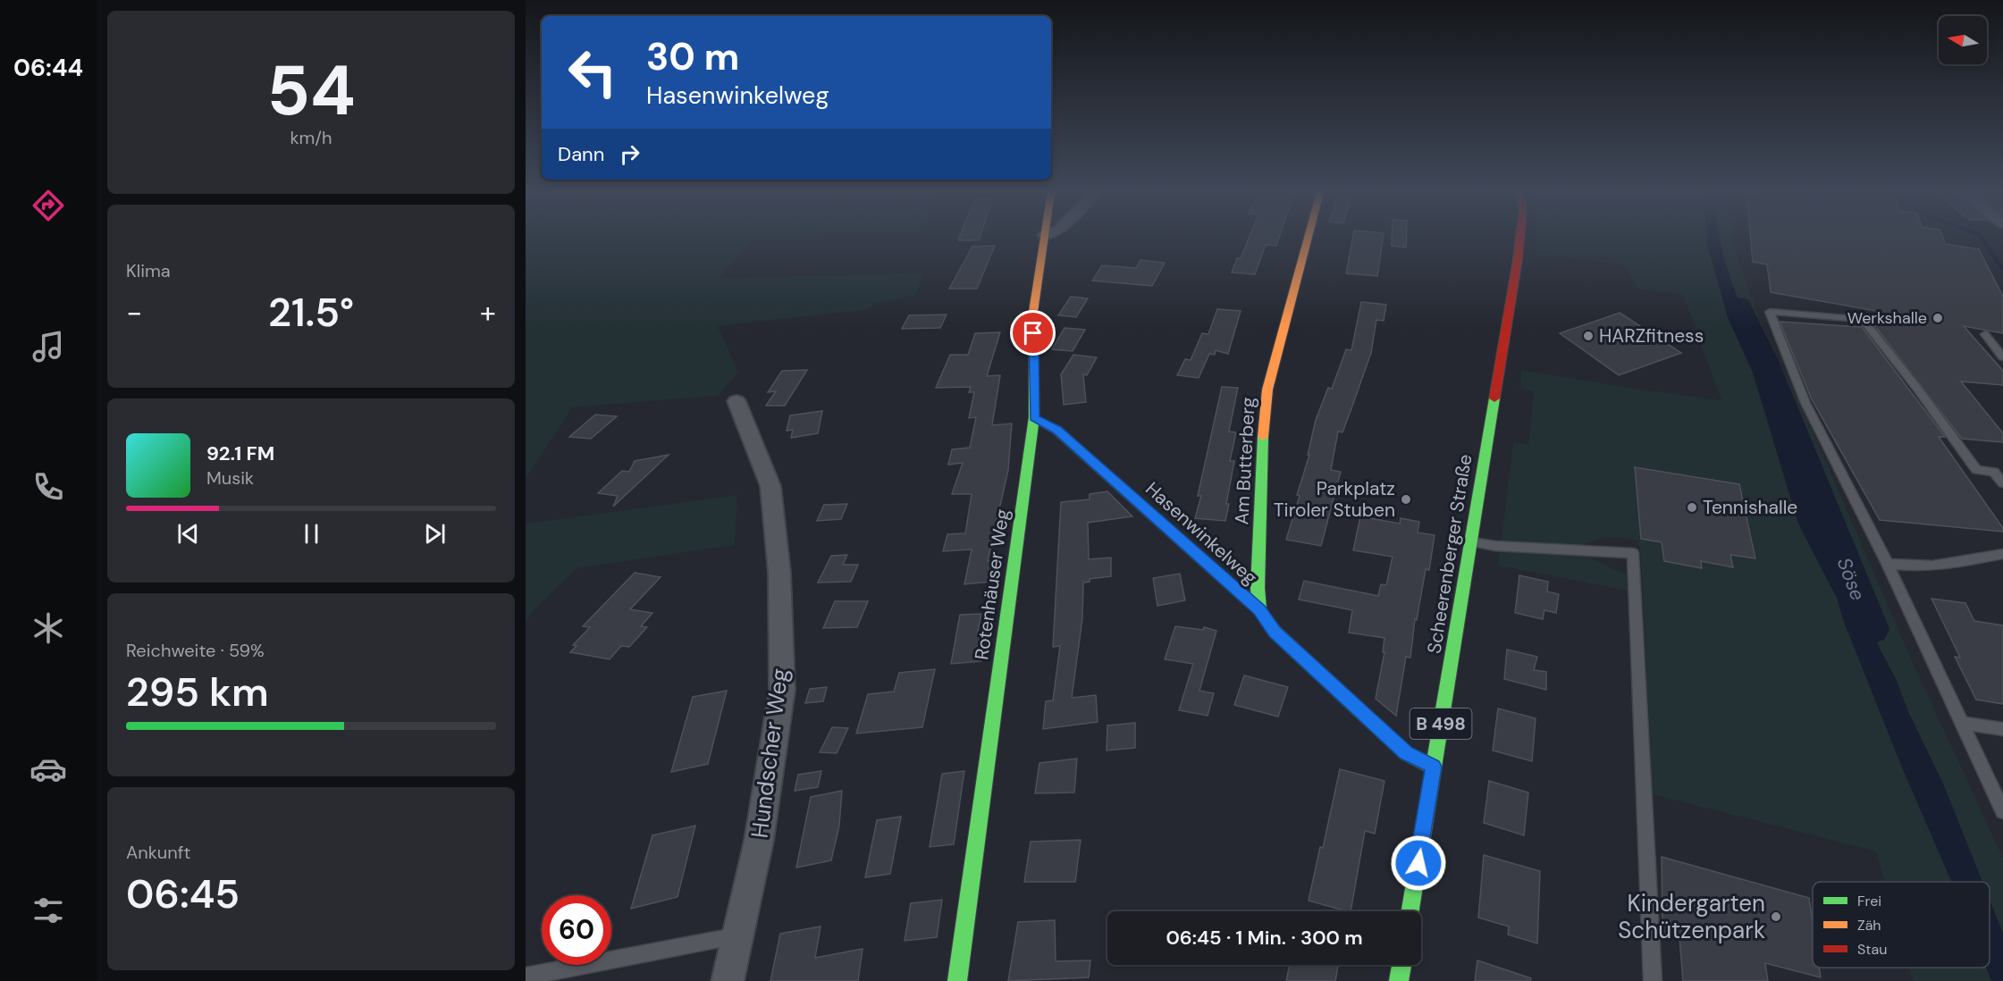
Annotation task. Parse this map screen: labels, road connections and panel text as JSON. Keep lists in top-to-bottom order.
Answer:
{
  "streets": {
    "street": [
      "Am Butterberg",
      "Hasenwinkelweg",
      "Scheerenberger Straße",
      "Rotenhäuser Weg",
      "B 498",
      "Hundscher Weg"
    ]
  },
  "crossings": [
    ["Am Butterberg", "Hasenwinkelweg"],
    ["Hasenwinkelweg", "Scheerenberger Straße"],
    ["Hasenwinkelweg", "Rotenhäuser Weg"]
  ],
  "water": ["Söse"],
  "places": [
    "Werkshalle",
    "HARZfitness",
    "Parkplatz Tiroler Stuben",
    "Tennishalle",
    "Kindergarten Schützenpark"
  ],
  "legend": ["Frei", "Zäh", "Stau"],
  "north": "left",
  "page": {
    "tabs": "06:44",
    "tile": [
      ["54", "km/h"],
      "Klima",
      ["Reichweite · 59%", "295 km"],
      ["Ankunft", "06:45"]
    ],
    "turn": ["30 m", "Hasenwinkelweg"],
    "then": "Dann",
    "heat": ["−", "21.5°", "+"],
    "song": ["92.1 FM", "Musik"],
    "limit": "60",
    "trip": "06:45 · 1 Min. · 300 m"
  }
}
